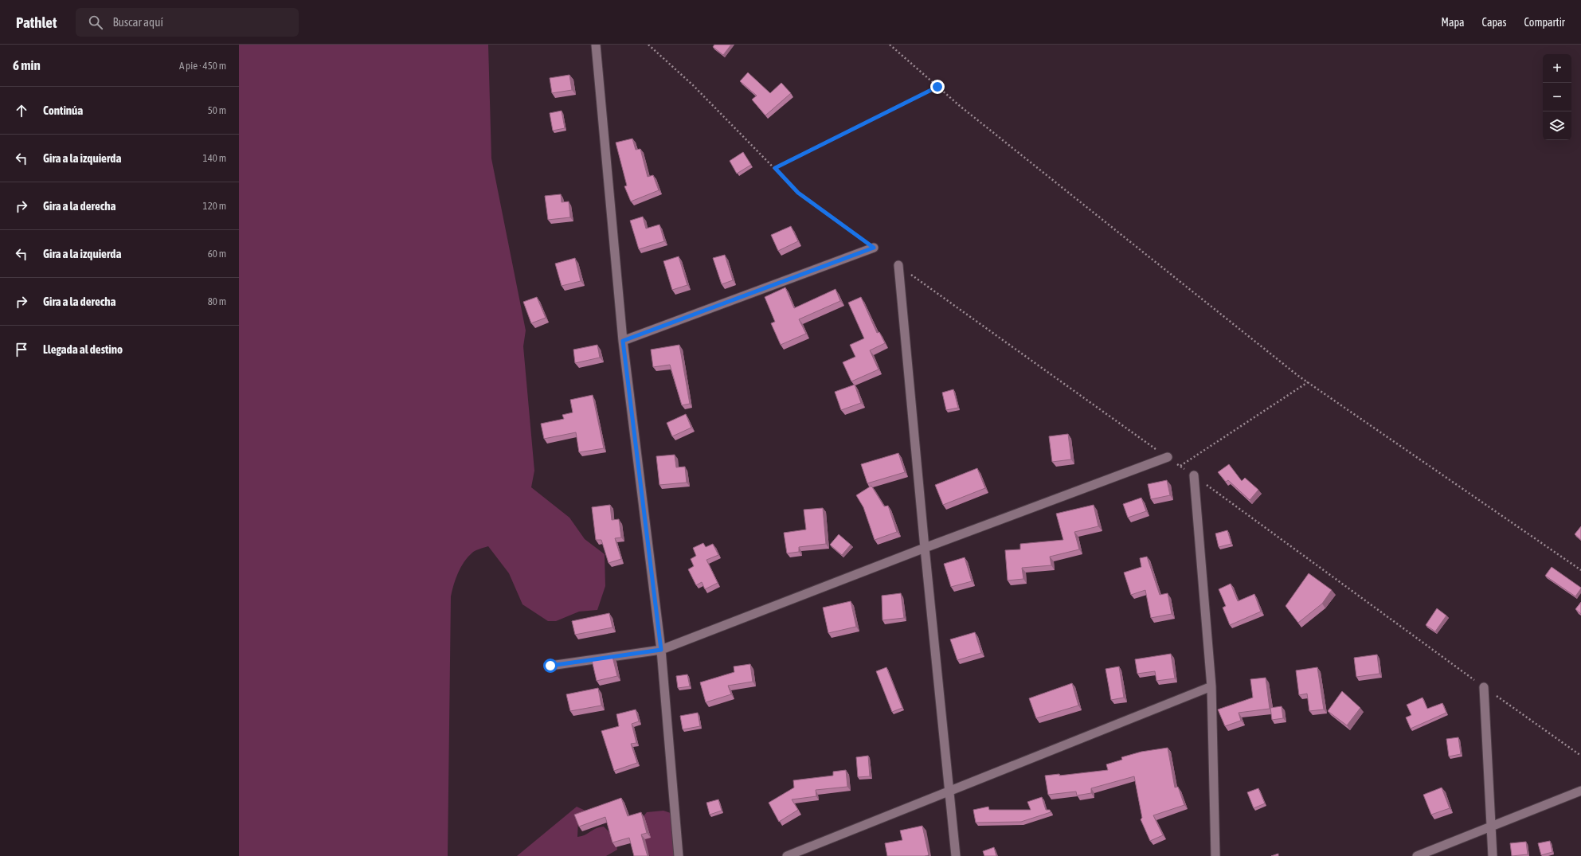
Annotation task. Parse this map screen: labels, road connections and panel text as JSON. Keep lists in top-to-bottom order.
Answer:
{
  "page": {
    "header": "Pathlet",
    "search": "Buscar aquí",
    "nav": ["Mapa", "Capas", "Compartir"],
    "heading": ["6 min", "A pie · 450 m"],
    "map_buttons": ["+", "−"],
    "list": [
      ["Continúa", "50 m"],
      ["Gira a la izquierda", "140 m"],
      ["Gira a la derecha", "120 m"],
      ["Gira a la izquierda", "60 m"],
      ["Gira a la derecha", "80 m"],
      "Llegada al destino"
    ]
  }
}
